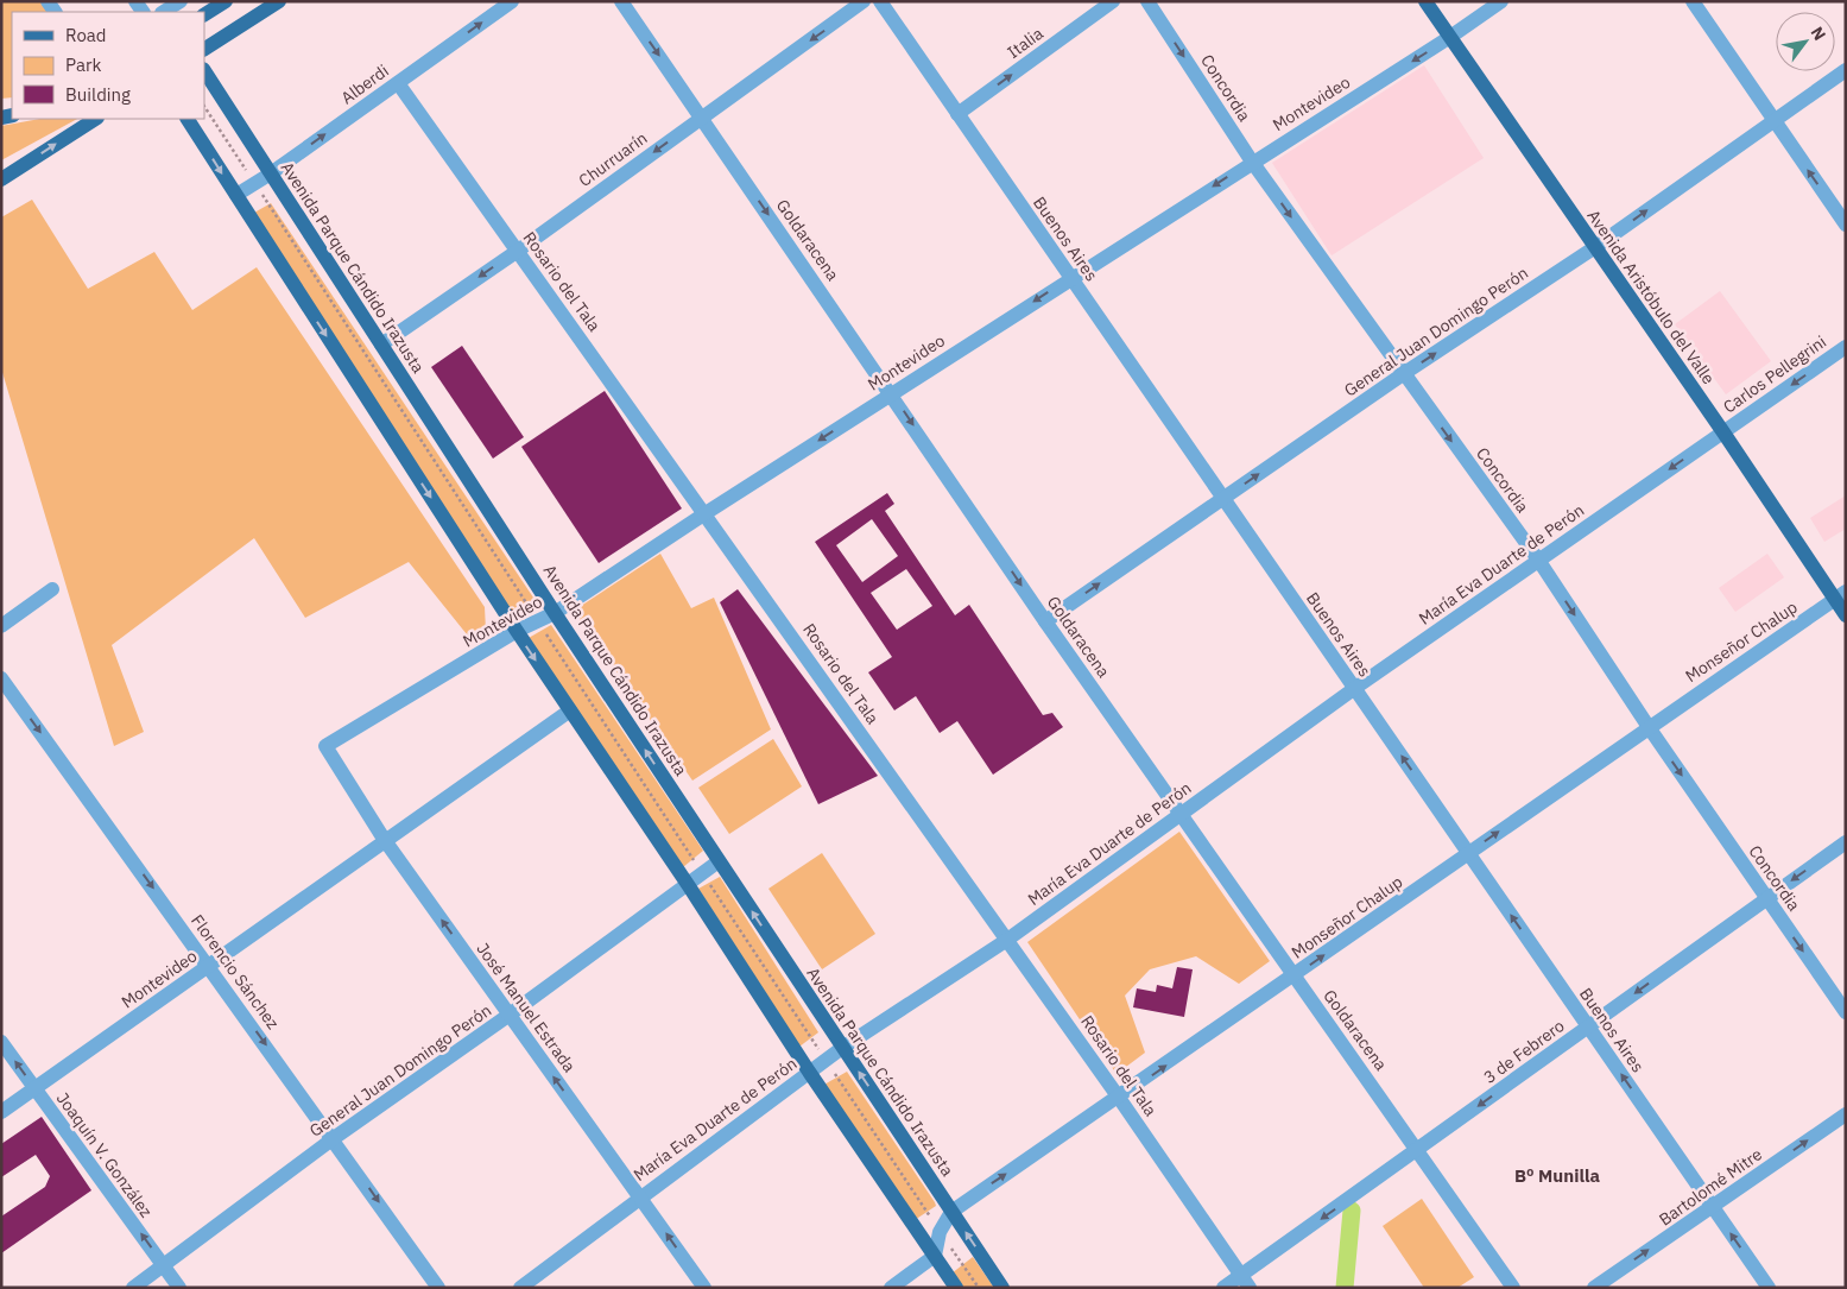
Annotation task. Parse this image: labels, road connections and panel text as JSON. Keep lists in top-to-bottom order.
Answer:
{
  "streets": {
    "main road": ["Avenida Parque Cándido Irazusta", "Avenida Aristóbulo del Valle"],
    "street": [
      "Italia",
      "Alberdi",
      "Concordia",
      "Montevideo",
      "Churruarín",
      "Buenos Aires",
      "Goldaracena",
      "Rosario del Tala",
      "General Juan Domingo Perón",
      "Carlos Pellegrini",
      "María Eva Duarte de Perón",
      "Monseñor Chalup",
      "Florencio Sánchez",
      "José Manuel Estrada",
      "3 de Febrero",
      "Joaquín V. González",
      "Bartolomé Mitre"
    ]
  },
  "crossings": [
    ["Italia", "Buenos Aires"],
    ["Alberdi", "Avenida Parque Cándido Irazusta"],
    ["Alberdi", "Rosario del Tala"],
    ["Concordia", "Montevideo"],
    ["Concordia", "General Juan Domingo Perón"],
    ["Concordia", "María Eva Duarte de Perón"],
    ["Concordia", "Monseñor Chalup"],
    ["Concordia", "3 de Febrero"],
    ["Montevideo", "Buenos Aires"],
    ["Montevideo", "Goldaracena"],
    ["Montevideo", "Avenida Parque Cándido Irazusta"],
    ["Montevideo", "Rosario del Tala"],
    ["Montevideo", "Avenida Aristóbulo del Valle"],
    ["Montevideo", "Florencio Sánchez"],
    ["Montevideo", "José Manuel Estrada"],
    ["Montevideo", "Joaquín V. González"],
    ["Churruarín", "Goldaracena"],
    ["Churruarín", "Avenida Parque Cándido Irazusta"],
    ["Churruarín", "Rosario del Tala"],
    ["Buenos Aires", "General Juan Domingo Perón"],
    ["Buenos Aires", "María Eva Duarte de Perón"],
    ["Buenos Aires", "Monseñor Chalup"],
    ["Buenos Aires", "3 de Febrero"],
    ["Buenos Aires", "Bartolomé Mitre"],
    ["Goldaracena", "General Juan Domingo Perón"],
    ["Goldaracena", "María Eva Duarte de Perón"],
    ["Goldaracena", "Monseñor Chalup"],
    ["Goldaracena", "3 de Febrero"],
    ["Avenida Parque Cándido Irazusta", "General Juan Domingo Perón"],
    ["Avenida Parque Cándido Irazusta", "María Eva Duarte de Perón"],
    ["Avenida Parque Cándido Irazusta", "Monseñor Chalup"],
    ["Rosario del Tala", "María Eva Duarte de Perón"],
    ["Rosario del Tala", "Monseñor Chalup"],
    ["Rosario del Tala", "3 de Febrero"],
    ["Avenida Aristóbulo del Valle", "General Juan Domingo Perón"],
    ["Avenida Aristóbulo del Valle", "Carlos Pellegrini"],
    ["Avenida Aristóbulo del Valle", "María Eva Duarte de Perón"],
    ["Avenida Aristóbulo del Valle", "Monseñor Chalup"],
    ["General Juan Domingo Perón", "Florencio Sánchez"],
    ["General Juan Domingo Perón", "José Manuel Estrada"],
    ["General Juan Domingo Perón", "Joaquín V. González"],
    ["Carlos Pellegrini", "María Eva Duarte de Perón"],
    ["María Eva Duarte de Perón", "José Manuel Estrada"]
  ],
  "one_way": [
    "Italia",
    "Alberdi",
    "Concordia",
    "Montevideo",
    "Churruarín",
    "Buenos Aires",
    "Goldaracena",
    "General Juan Domingo Perón",
    "Carlos Pellegrini",
    "Monseñor Chalup",
    "Florencio Sánchez",
    "José Manuel Estrada",
    "3 de Febrero",
    "Joaquín V. González",
    "Bartolomé Mitre"
  ],
  "districts": ["Bº Munilla"],
  "legend": ["Road", "Park", "Building"],
  "north": "top right"
}
